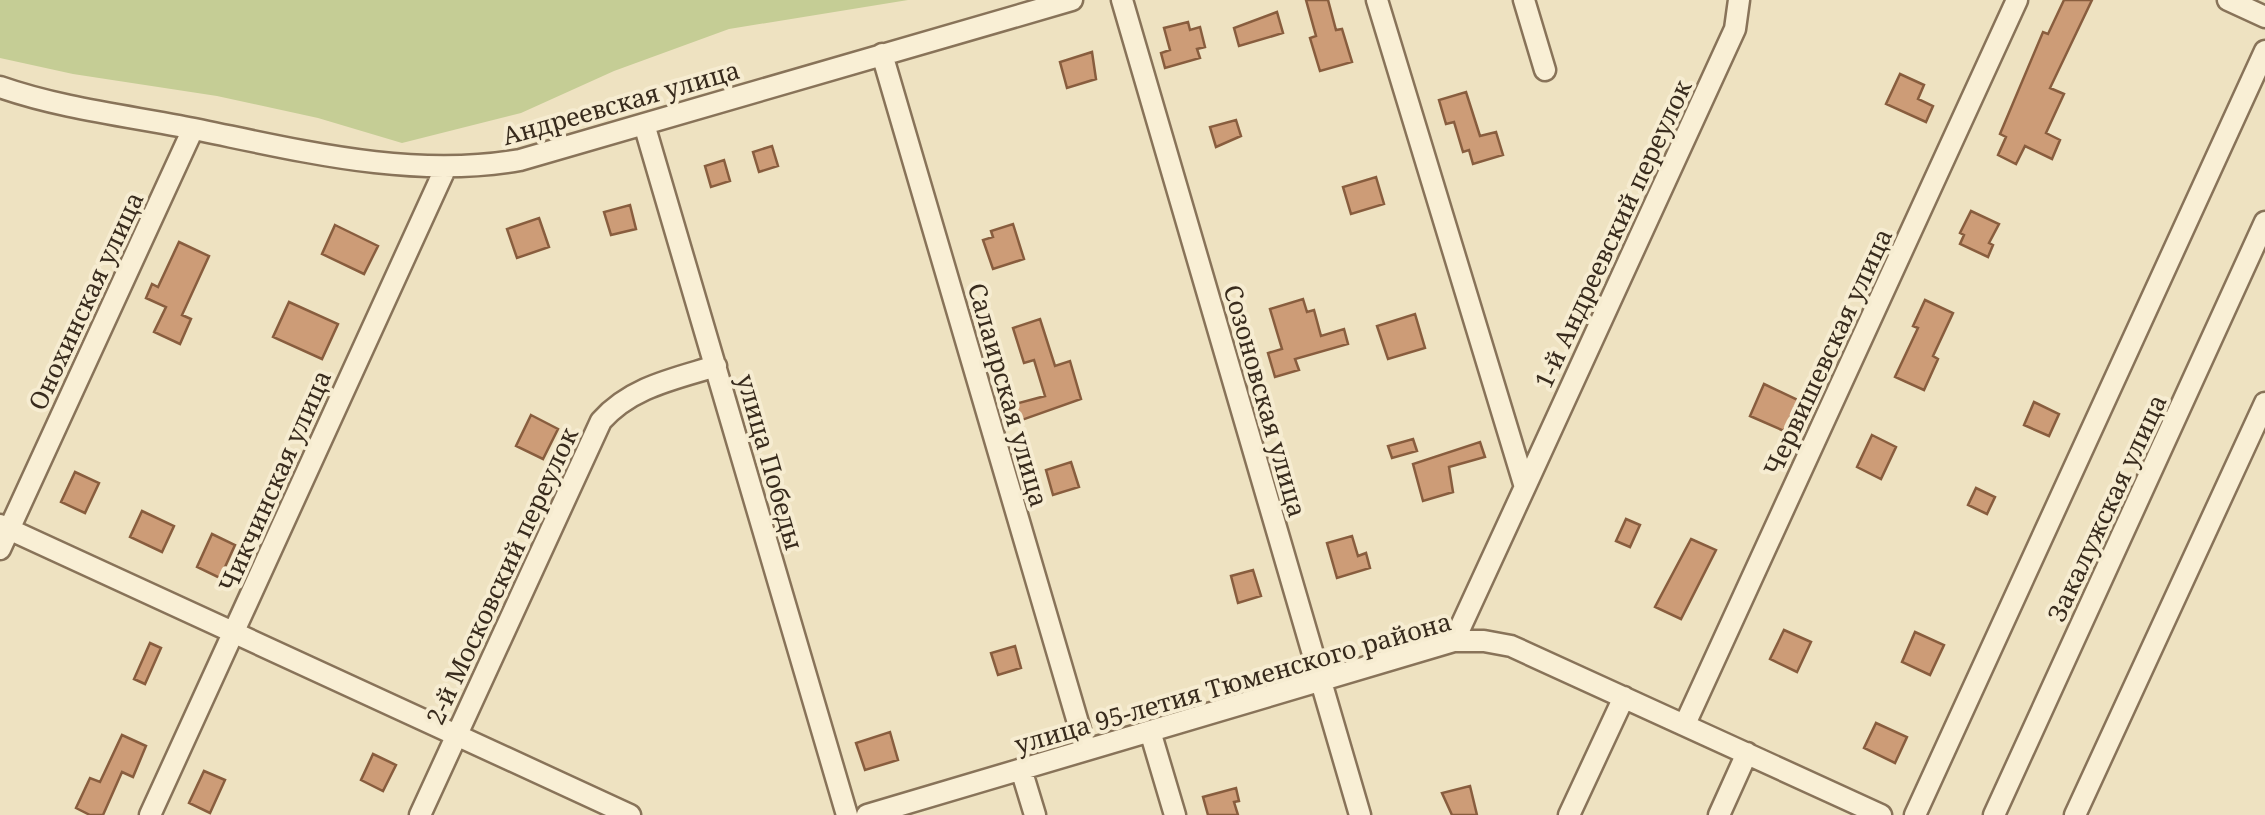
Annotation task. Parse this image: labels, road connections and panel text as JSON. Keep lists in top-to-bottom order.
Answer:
{
  "streets": {
    "street": [
      "Андреевская улица",
      "1-й Андреевский переулок",
      "Онохинская улица",
      "Червишевская улица",
      "Салаирская улица",
      "Созоновская улица",
      "улица Победы",
      "Чикчинская улица",
      "Закалужская улица",
      "2-й Московский переулок",
      "улица 95-летия Тюменского района"
    ]
  },
  "crossings": [
    ["Андреевская улица", "Онохинская улица"],
    ["Андреевская улица", "Салаирская улица"],
    ["Андреевская улица", "улица Победы"],
    ["Андреевская улица", "Чикчинская улица"],
    ["1-й Андреевский переулок", "улица 95-летия Тюменского района"],
    ["Червишевская улица", "улица 95-летия Тюменского района"],
    ["Салаирская улица", "улица 95-летия Тюменского района"],
    ["Созоновская улица", "улица 95-летия Тюменского района"],
    ["улица Победы", "2-й Московский переулок"]
  ]
}
